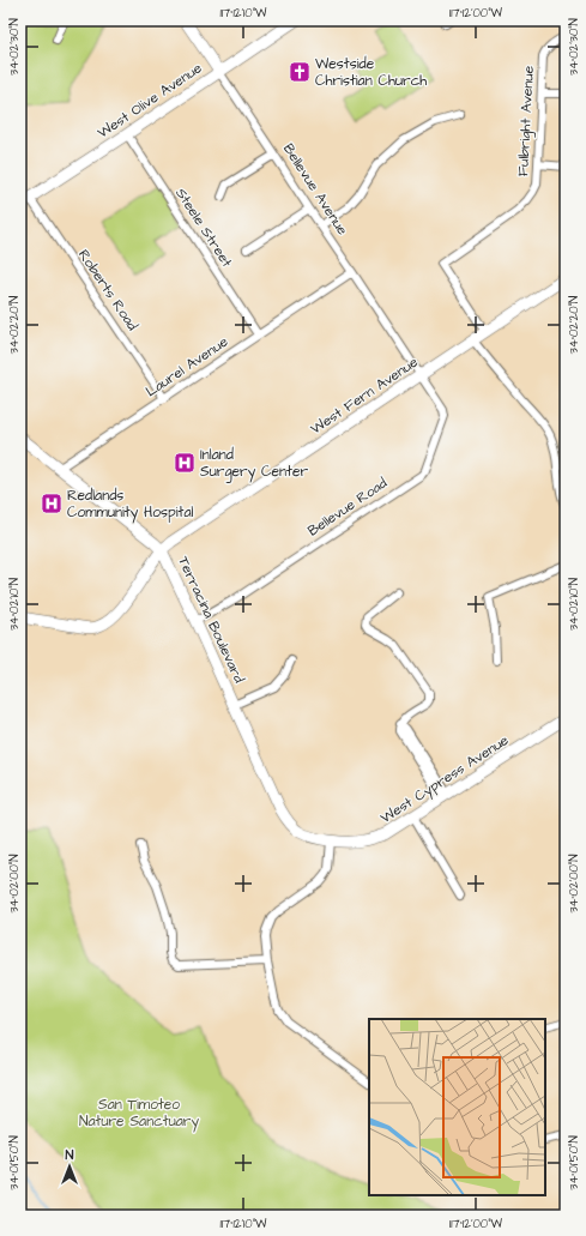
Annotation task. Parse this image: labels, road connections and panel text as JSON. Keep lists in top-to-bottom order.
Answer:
{
  "streets": {
    "main road": [
      "West Olive Avenue",
      "Bellevue Avenue",
      "West Fern Avenue",
      "Terracina Boulevard",
      "West Cypress Avenue"
    ],
    "street": [
      "Fulbright Avenue",
      "Steele Street",
      "Roberts Road",
      "Laurel Avenue",
      "Bellevue Road"
    ]
  },
  "crossings": [
    ["West Olive Avenue", "Bellevue Avenue"],
    ["West Olive Avenue", "Steele Street"],
    ["West Olive Avenue", "Roberts Road"],
    ["Fulbright Avenue", "West Fern Avenue"],
    ["Bellevue Avenue", "Laurel Avenue"],
    ["Bellevue Avenue", "West Fern Avenue"],
    ["Bellevue Avenue", "Bellevue Road"],
    ["Steele Street", "Laurel Avenue"],
    ["Roberts Road", "Laurel Avenue"],
    ["Laurel Avenue", "Terracina Boulevard"],
    ["West Fern Avenue", "Bellevue Road"],
    ["West Fern Avenue", "Terracina Boulevard"],
    ["Bellevue Road", "Terracina Boulevard"],
    ["Terracina Boulevard", "West Cypress Avenue"]
  ],
  "parks": ["San Timoteo Nature Sanctuary"],
  "places": {
    "church": ["Westside Christian Church"],
    "hospital": ["Inland Surgery Center", "Redlands Community Hospital"]
  },
  "north": "top",
  "coordinates": [
    "117°12'10\"W",
    "117°12'00\"W",
    "34°02'30\"N",
    "34°02'20\"N",
    "34°02'10\"N",
    "34°02'00\"N",
    "34°01'50\"N"
  ]
}
